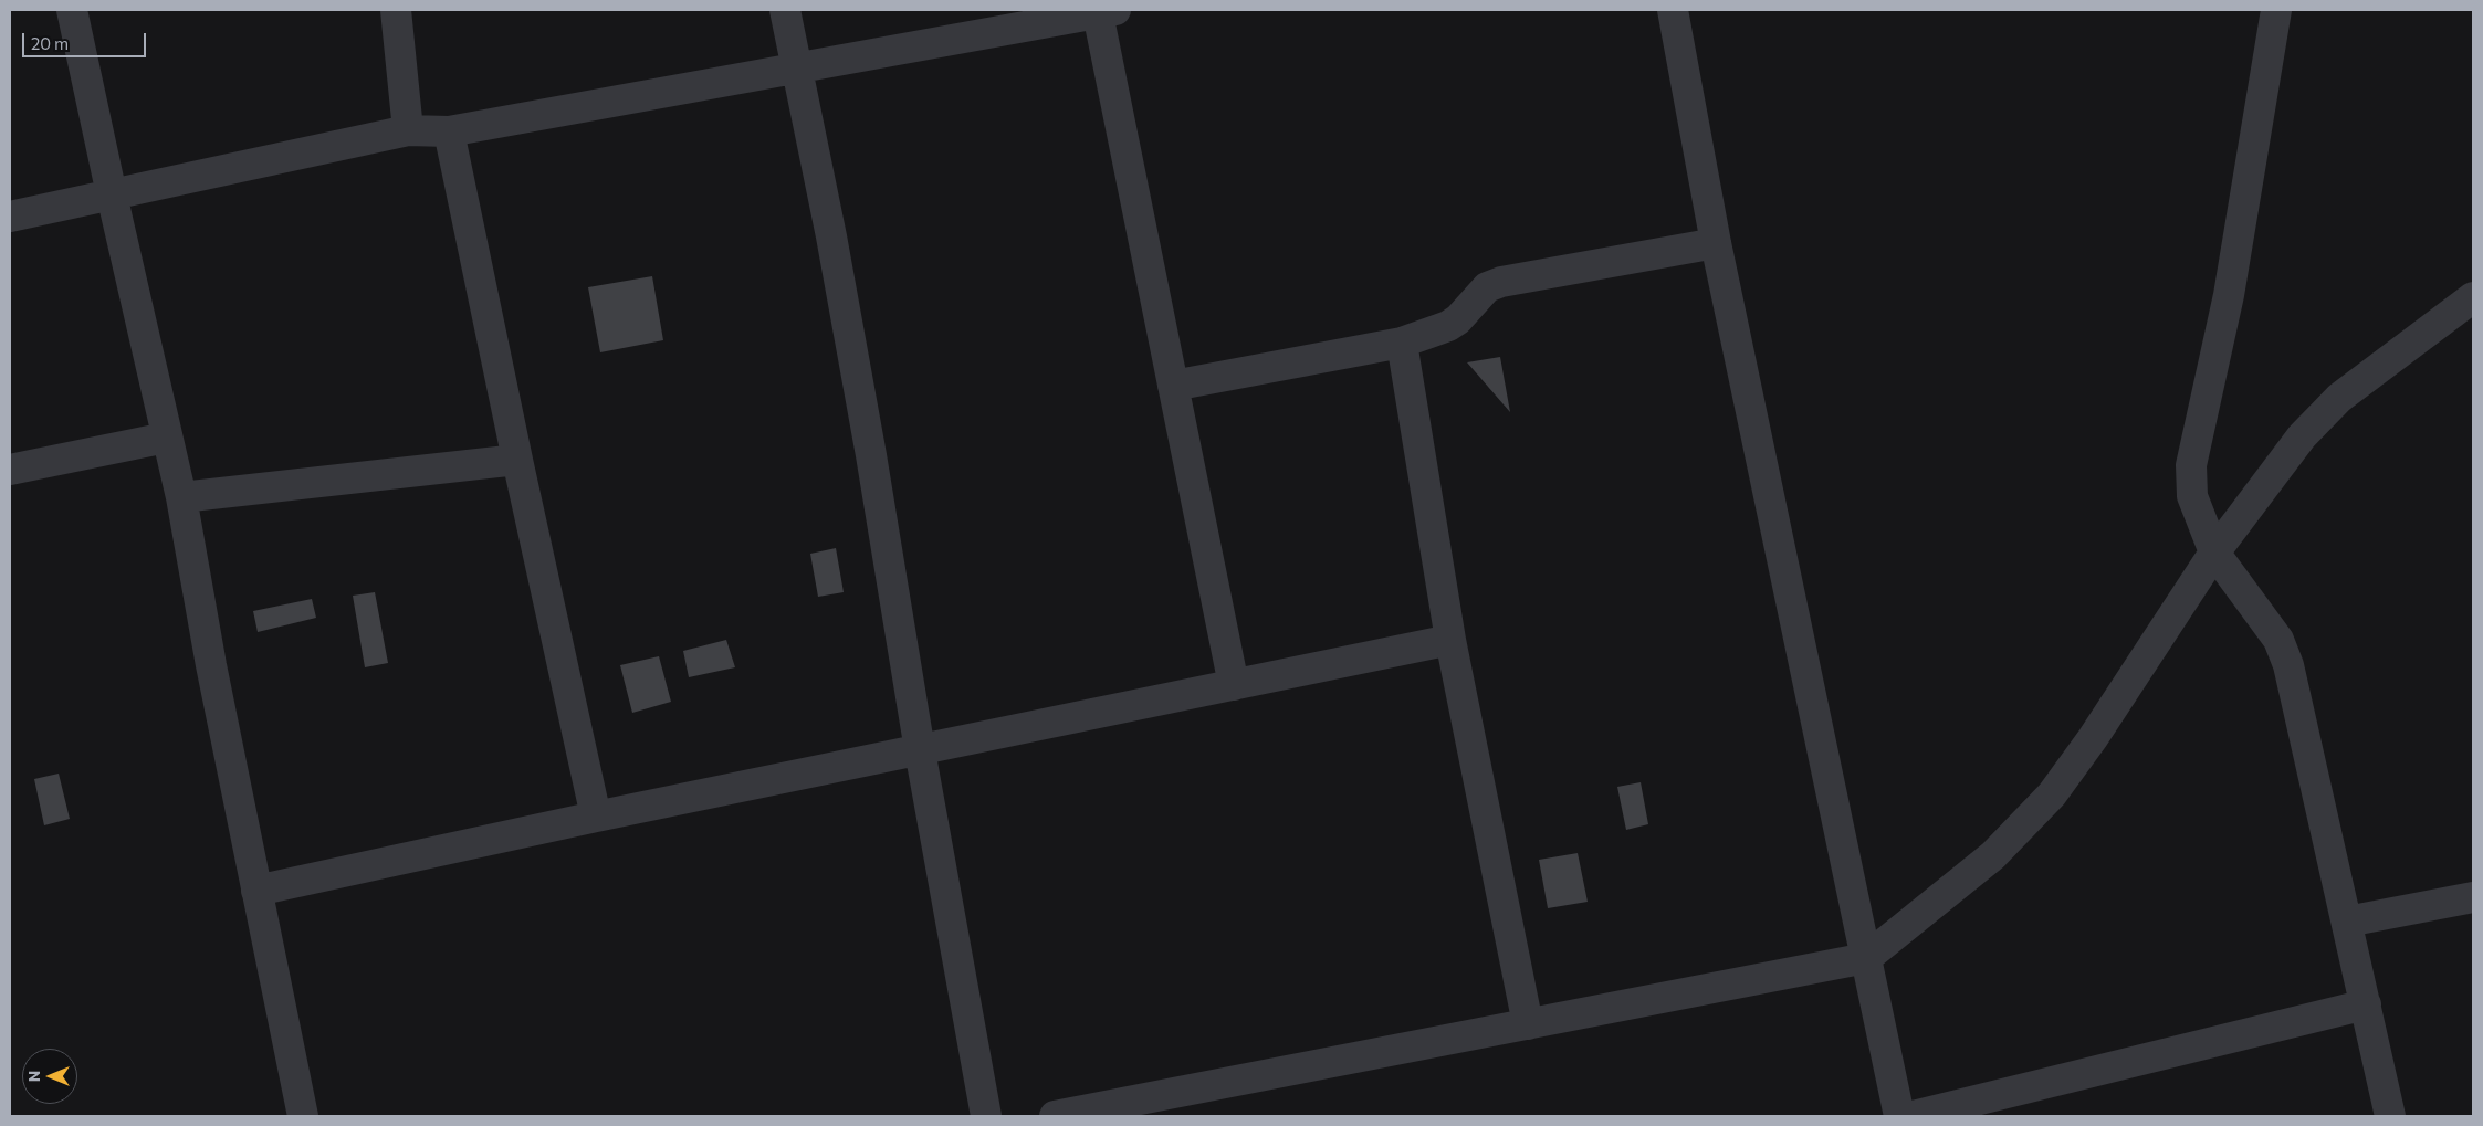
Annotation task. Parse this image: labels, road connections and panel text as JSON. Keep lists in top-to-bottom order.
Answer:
{
  "scale_bar": "20 m",
  "north": "left"
}
